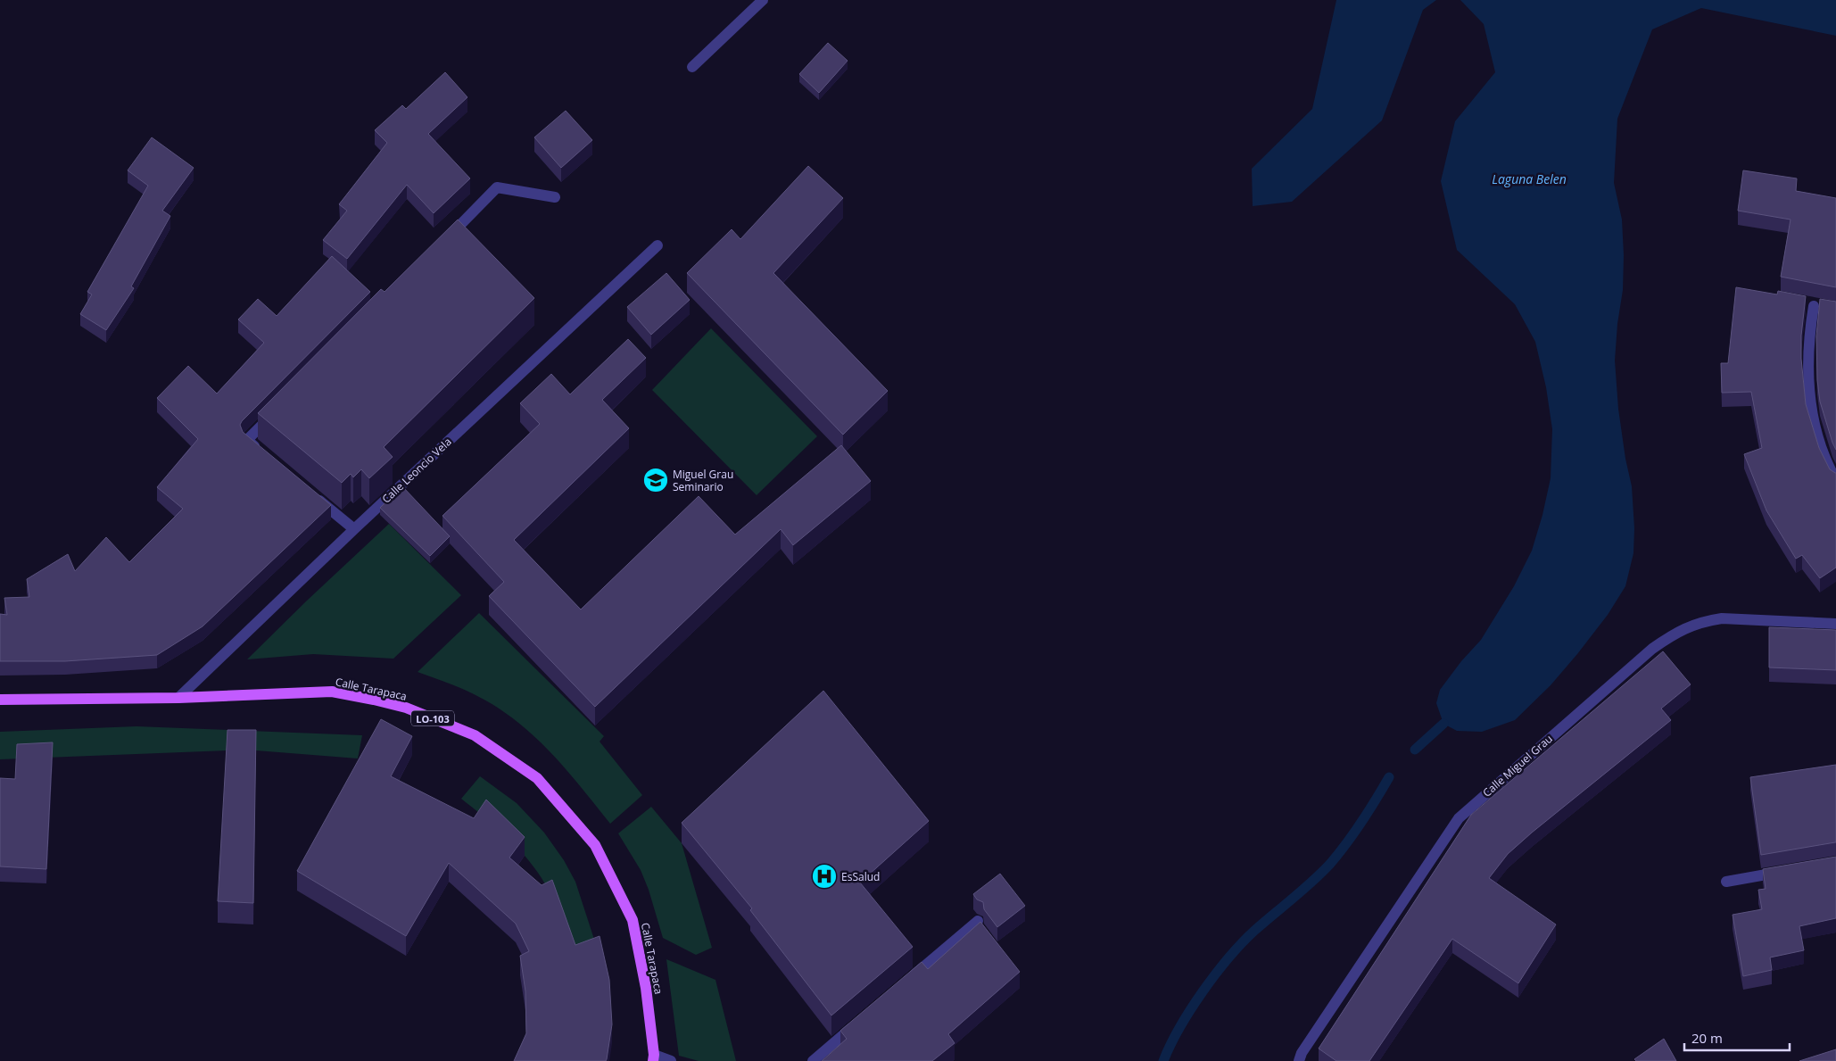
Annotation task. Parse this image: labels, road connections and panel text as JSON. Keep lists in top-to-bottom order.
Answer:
{
  "streets": {
    "main road": ["Calle Tarapaca", "LO-103"],
    "street": ["Calle Leoncio Vela", "Calle Miguel Grau"]
  },
  "crossings": [
    ["Calle Leoncio Vela", "Calle Tarapaca"]
  ],
  "water": ["Laguna Belen"],
  "places": {
    "school or university": ["Miguel Grau Seminario"],
    "hospital": ["EsSalud"]
  },
  "scale_bar": "20 m"
}
